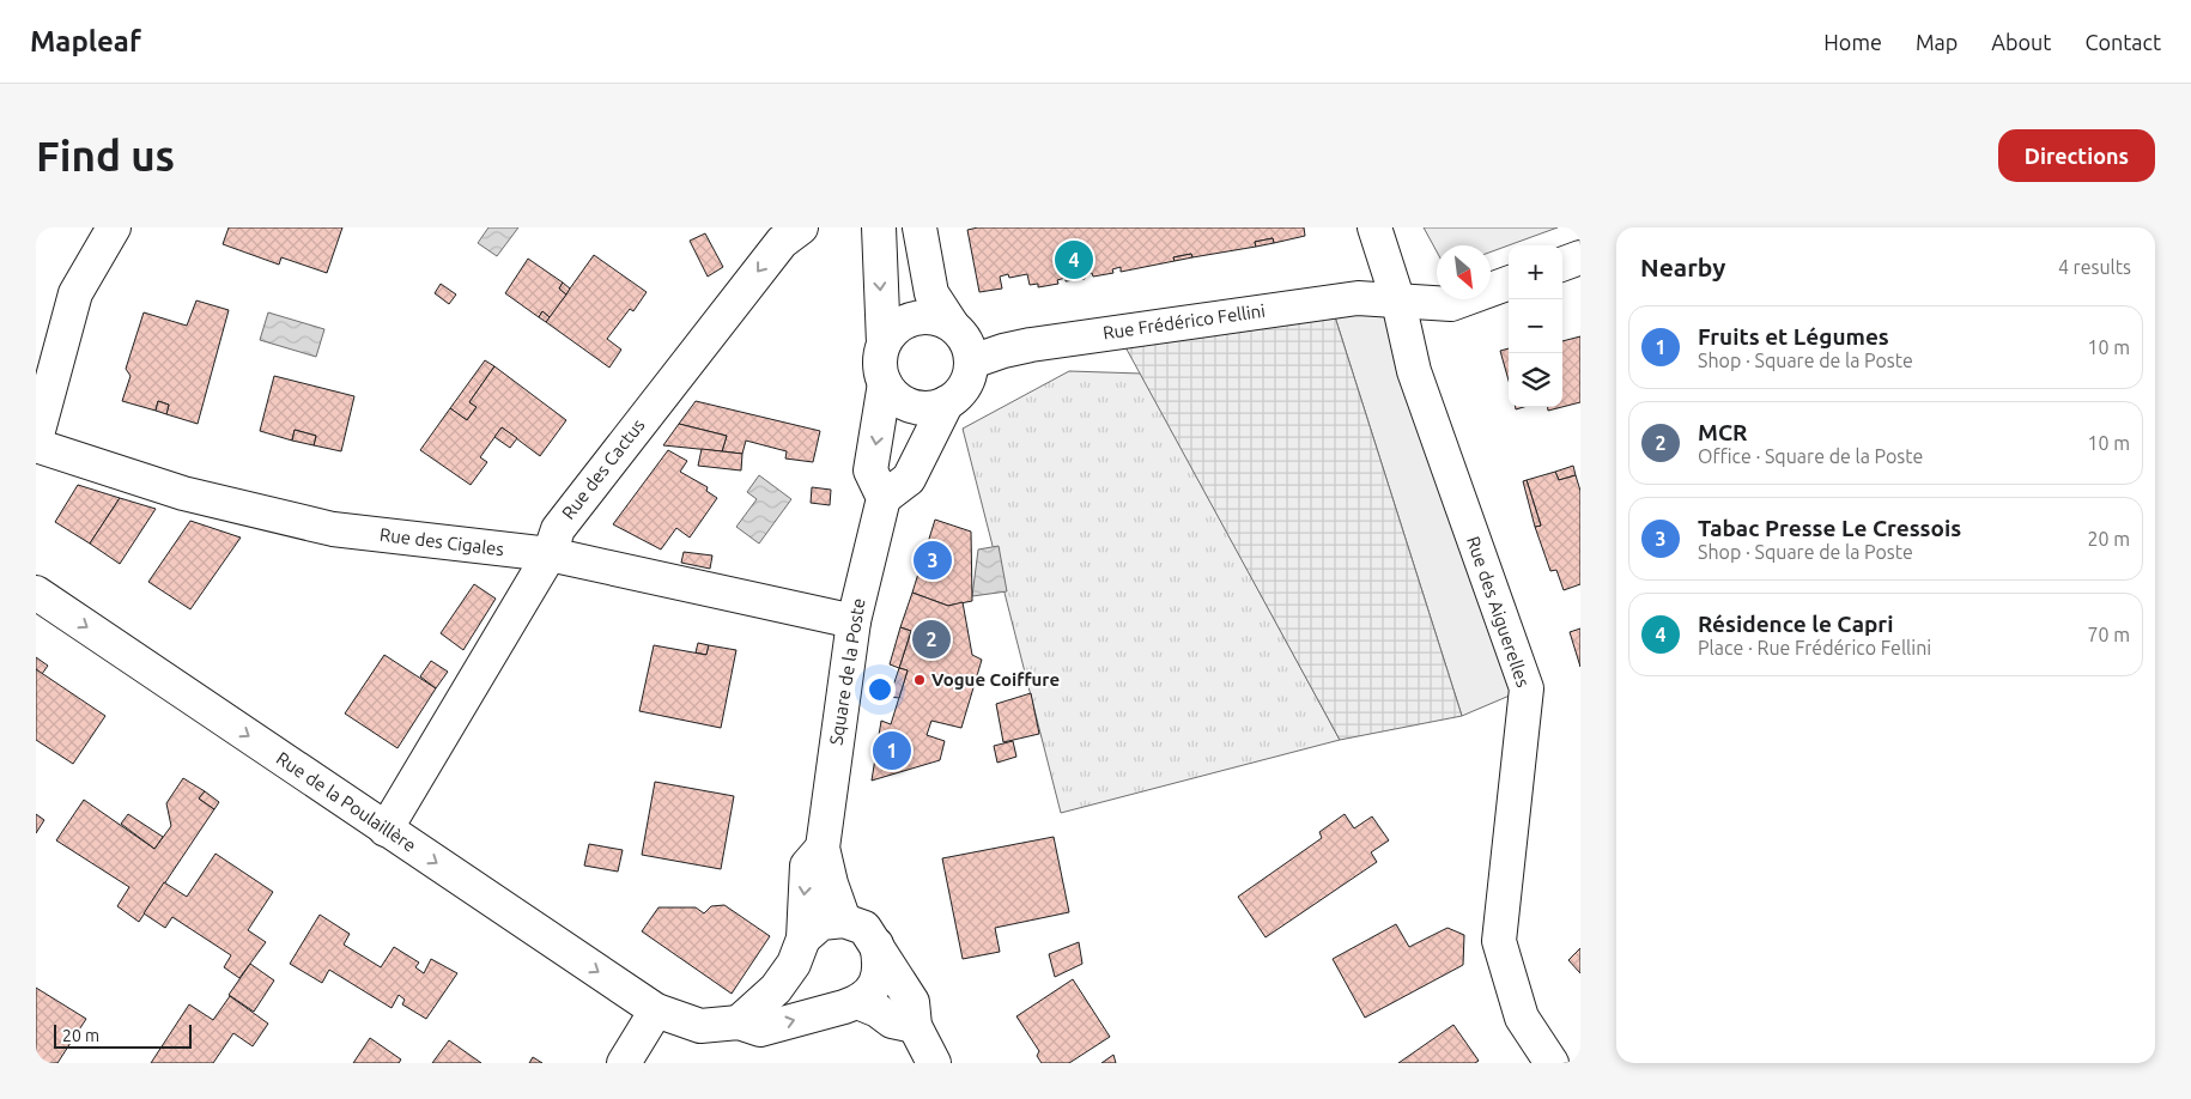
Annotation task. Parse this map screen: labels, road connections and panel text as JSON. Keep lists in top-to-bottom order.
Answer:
{
  "streets": {
    "street": [
      "Rue Frédérico Fellini",
      "Rue des Cactus",
      "Rue des Cigales",
      "Rue des Aiguerelles",
      "Square de la Poste",
      "Rue de la Poulaillère"
    ]
  },
  "crossings": [
    ["Rue Frédérico Fellini", "Rue des Aiguerelles"],
    ["Rue des Cactus", "Rue des Cigales"],
    ["Rue des Cactus", "Rue de la Poulaillère"],
    ["Rue des Cigales", "Square de la Poste"]
  ],
  "one_way": ["Rue des Cactus", "Rue de la Poulaillère"],
  "places": ["Vogue Coiffure"],
  "scale_bar": "20 m",
  "north": "bottom right",
  "page": {
    "header": "Mapleaf",
    "nav": [
      "Home",
      "Map",
      "About",
      "Contact"
    ],
    "buttons": "Directions",
    "title": "Find us",
    "heading": ["Nearby", "4 results"],
    "pins": [
      "4",
      "3",
      "2",
      "1"
    ],
    "map_buttons": ["+", "−"],
    "list": [
      {
        "mark": "1",
        "name": "Fruits et Légumes",
        "note": "Shop · Square de la Poste",
        "value": "10 m"
      },
      {
        "mark": "2",
        "name": "MCR",
        "note": "Office · Square de la Poste",
        "value": "10 m"
      },
      {
        "mark": "3",
        "name": "Tabac Presse Le Cressois",
        "note": "Shop · Square de la Poste",
        "value": "20 m"
      },
      {
        "mark": "4",
        "name": "Résidence le Capri",
        "note": "Place · Rue Frédérico Fellini",
        "value": "70 m"
      }
    ],
    "scale": "20 m"
  }
}
